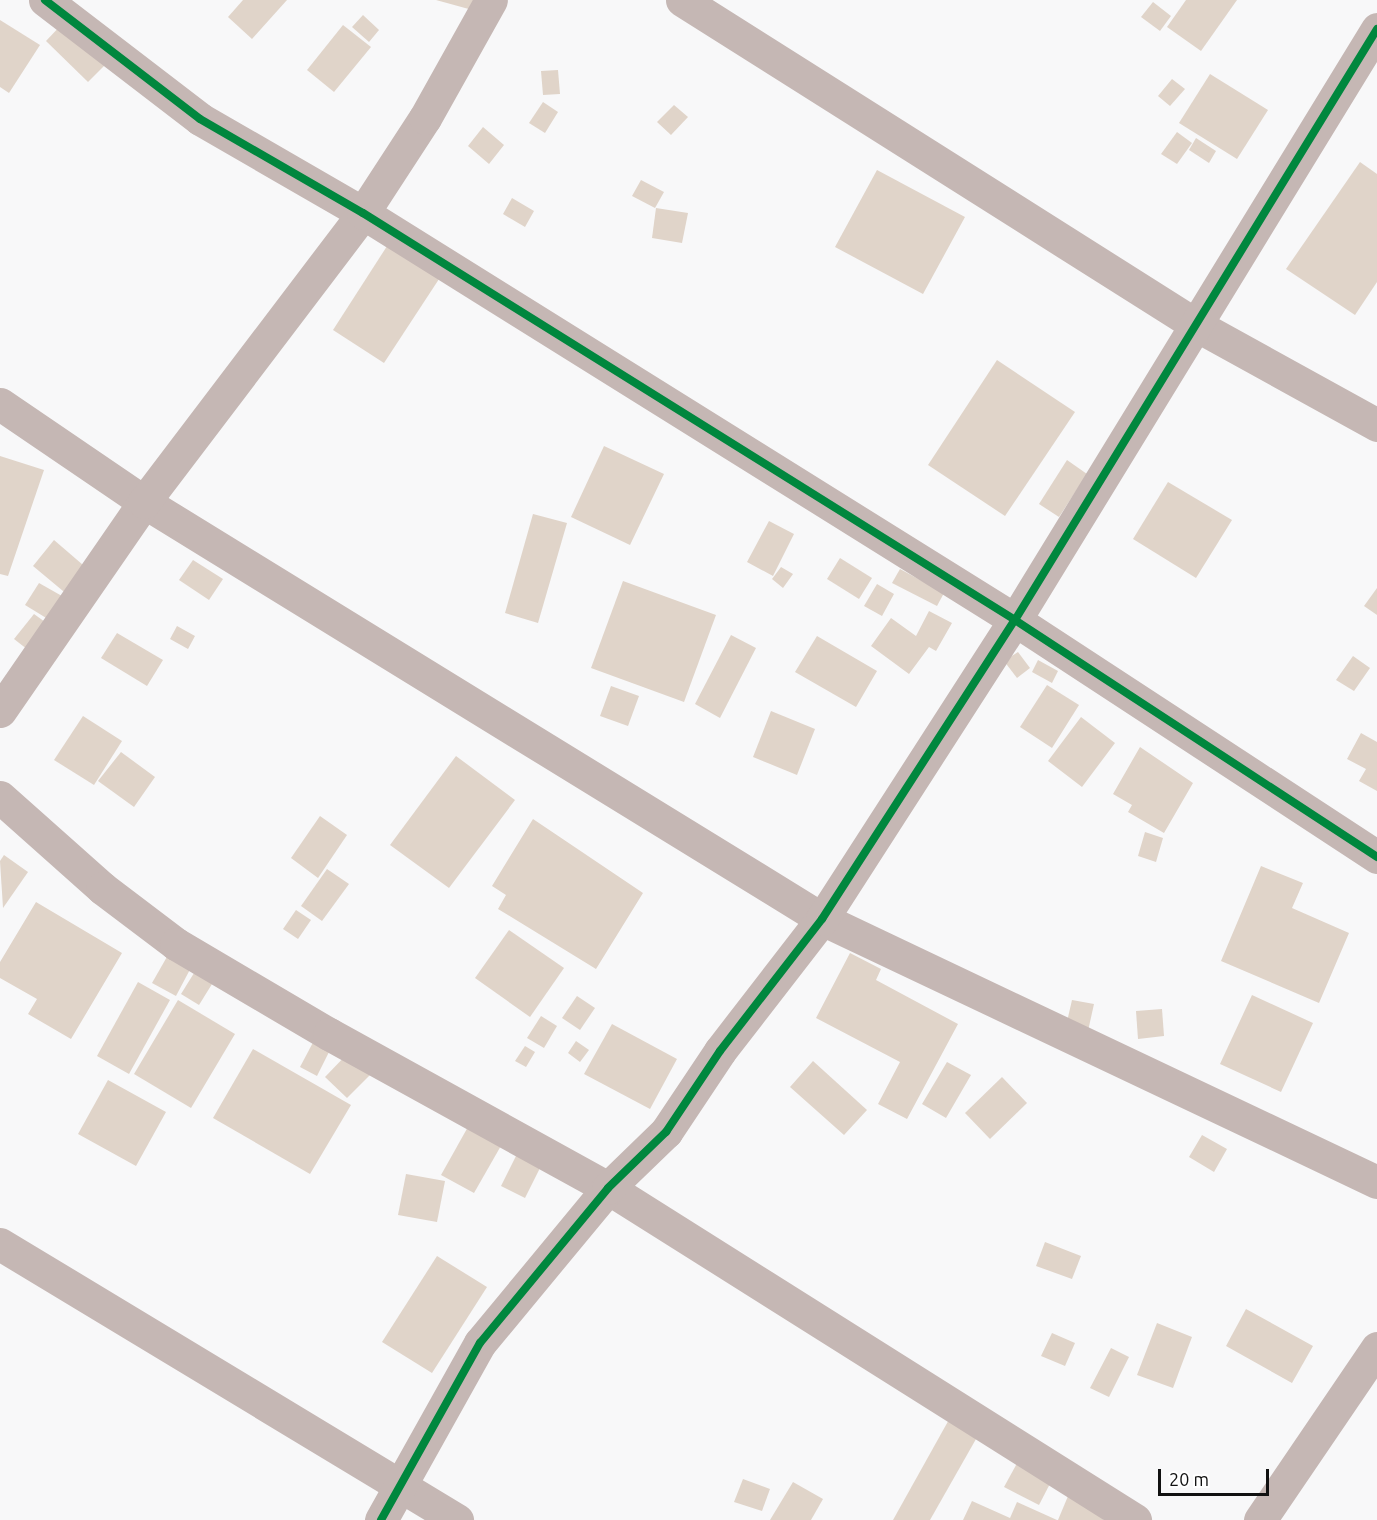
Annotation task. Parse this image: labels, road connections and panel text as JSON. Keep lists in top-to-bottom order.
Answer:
{
  "scale_bar": "20 m"
}
